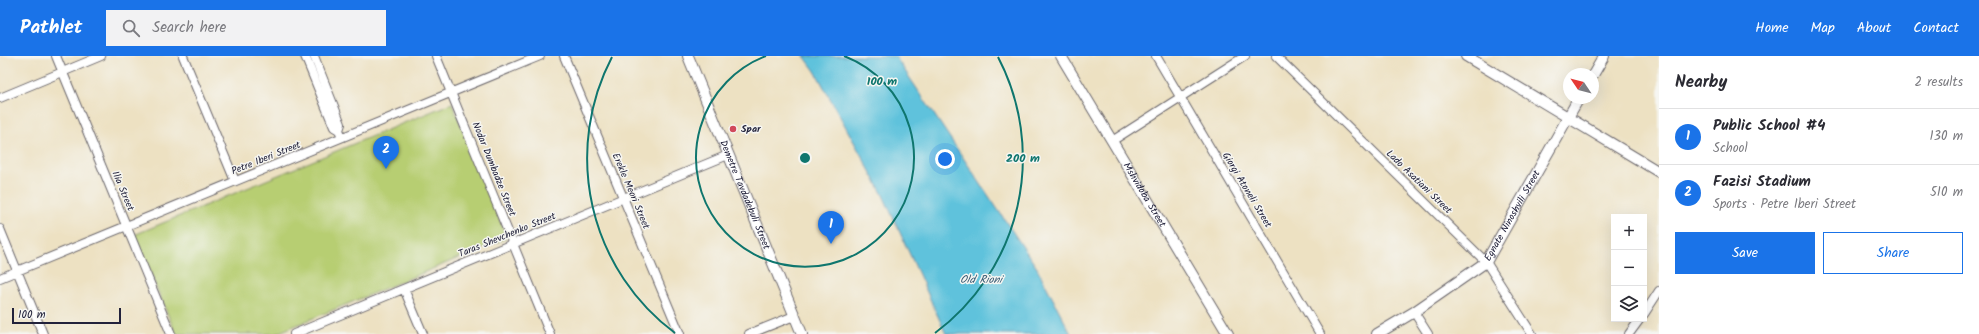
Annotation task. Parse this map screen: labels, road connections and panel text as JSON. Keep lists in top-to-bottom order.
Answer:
{
  "streets": {
    "street": [
      "Petre Iberi Street",
      "Nodar Dumbadze Street",
      "Lado Asatiani Street",
      "Giorgi Atoneli Street",
      "Ilia Street",
      "Erekle Meori Street",
      "Demetre Tavdadebuli Street",
      "Mshvidoba Street",
      "Egnate Ninoshvili Street",
      "Taras Shevchenko Street"
    ]
  },
  "crossings": [
    ["Petre Iberi Street", "Nodar Dumbadze Street"],
    ["Petre Iberi Street", "Ilia Street"],
    ["Nodar Dumbadze Street", "Taras Shevchenko Street"],
    ["Lado Asatiani Street", "Egnate Ninoshvili Street"],
    ["Erekle Meori Street", "Taras Shevchenko Street"],
    ["Demetre Tavdadebuli Street", "Taras Shevchenko Street"]
  ],
  "water": ["Old Rioni"],
  "places": ["Spar"],
  "scale_bar": "100 m",
  "north": "top left",
  "page": {
    "header": "Pathlet",
    "search": "Search here",
    "nav": [
      "Home",
      "Map",
      "About",
      "Contact"
    ],
    "heading": ["Nearby", "2 results"],
    "list": [
      {
        "mark": "1",
        "name": "Public School #4",
        "note": "School",
        "value": "130 m"
      },
      {
        "mark": "2",
        "name": "Fazisi Stadium",
        "note": "Sports · Petre Iberi Street",
        "value": "510 m"
      }
    ],
    "pins": ["2", "1"],
    "map_buttons": ["+", "−"],
    "buttons": ["Save", "Share"],
    "scale": "100 m"
  },
  "rings": ["100 m", "200 m"]
}
